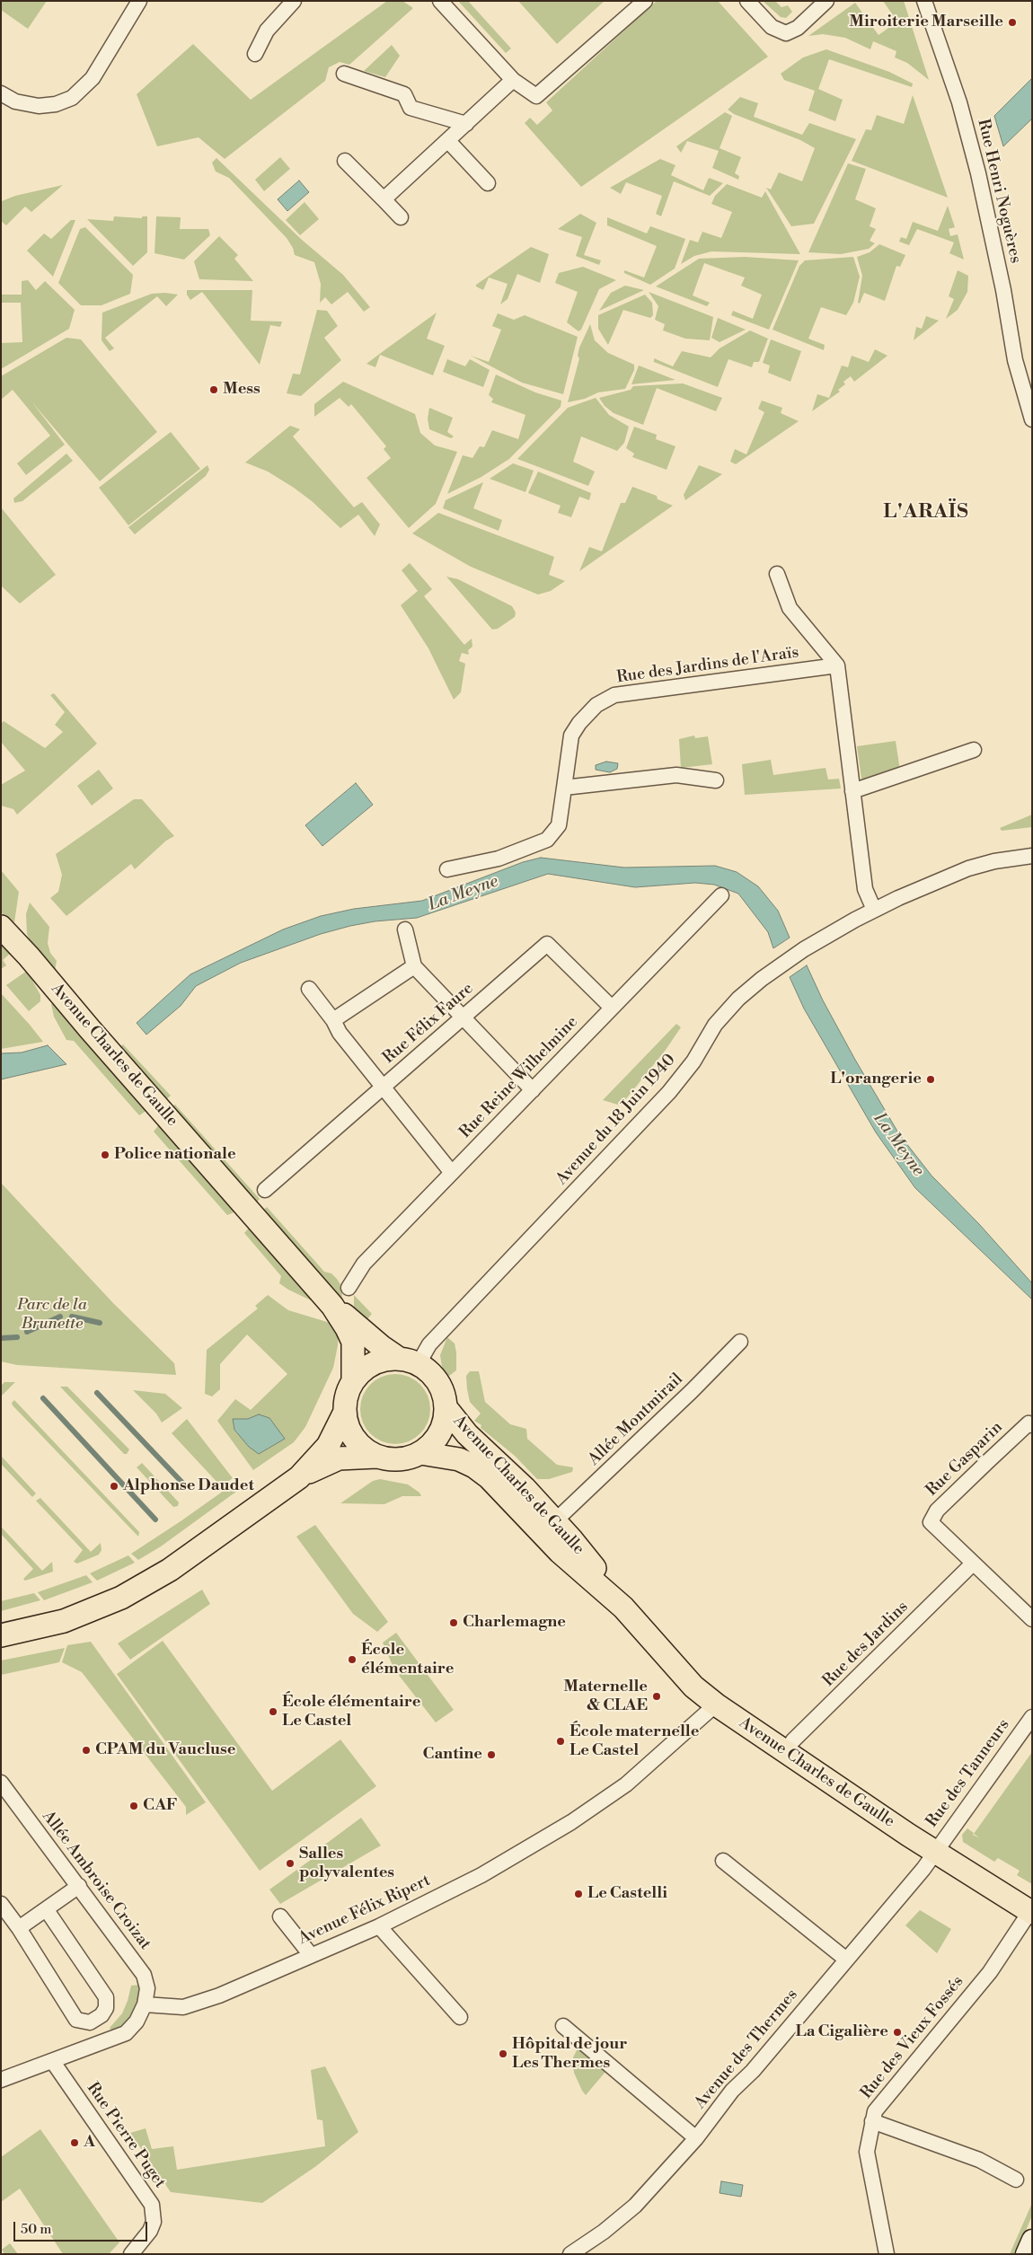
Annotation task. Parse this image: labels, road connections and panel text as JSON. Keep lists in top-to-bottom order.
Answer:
{
  "streets": {
    "main road": ["Avenue Charles de Gaulle"],
    "street": [
      "Rue Henri Noguères",
      "Rue des Jardins de l'Araïs",
      "Rue Félix Faure",
      "Rue Reine Wilhelmine",
      "Avenue du 18 Juin 1940",
      "Allée Montmirail",
      "Rue Gasparin",
      "Rue des Jardins",
      "Rue des Tanneurs",
      "Allée Ambroise Croizat",
      "Avenue Félix Ripert",
      "Rue des Vieux Fossés",
      "Avenue des Thermes",
      "Rue Pierre Puget"
    ]
  },
  "crossings": [
    ["Rue Félix Faure", "Rue Reine Wilhelmine"],
    ["Avenue Charles de Gaulle", "Avenue du 18 Juin 1940"],
    ["Avenue Charles de Gaulle", "Allée Montmirail"],
    ["Avenue Charles de Gaulle", "Rue des Jardins"],
    ["Avenue Charles de Gaulle", "Rue des Tanneurs"],
    ["Avenue Charles de Gaulle", "Avenue Félix Ripert"],
    ["Avenue Charles de Gaulle", "Rue des Vieux Fossés"],
    ["Avenue Charles de Gaulle", "Avenue des Thermes"],
    ["Rue Gasparin", "Rue des Jardins"],
    ["Rue des Tanneurs", "Avenue des Thermes"],
    ["Allée Ambroise Croizat", "Avenue Félix Ripert"]
  ],
  "districts": ["L'ARAÏS"],
  "water": ["La Meyne"],
  "parks": ["Parc de la Brunette"],
  "places": [
    "Miroiterie Marseille",
    "Mess",
    "L'orangerie",
    "Police nationale",
    "Alphonse Daudet",
    "Charlemagne",
    "École élémentaire",
    "Maternelle & CLAE",
    "École élémentaire Le Castel",
    "École maternelle Le Castel",
    "CPAM du Vaucluse",
    "Cantine",
    "CAF",
    "Salles polyvalentes",
    "Le Castelli",
    "La Cigalière",
    "Hôpital de jour Les Thermes",
    "A"
  ],
  "scale_bar": "50 m"
}
